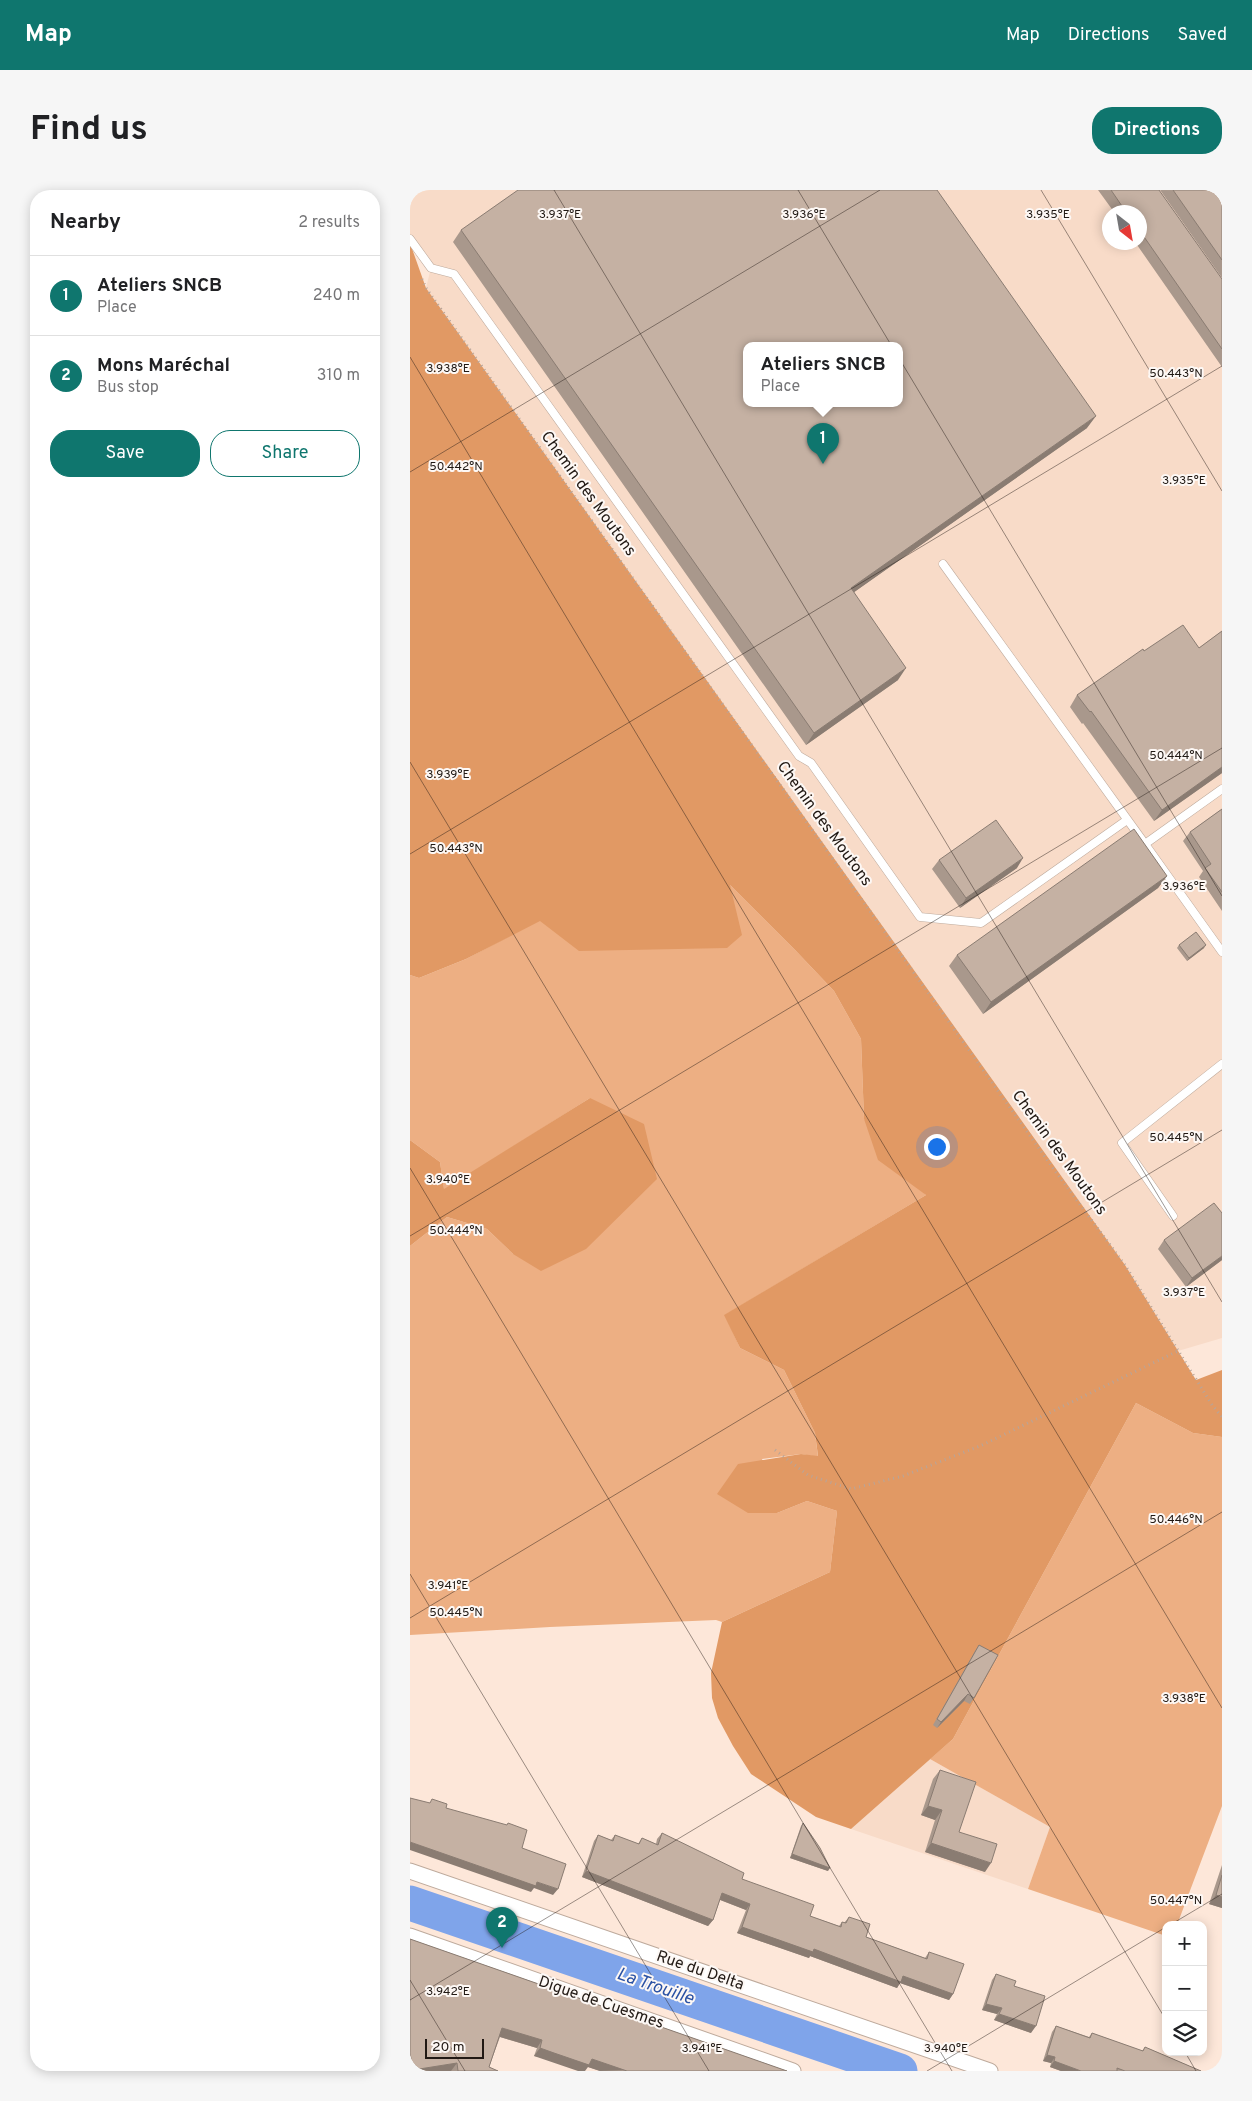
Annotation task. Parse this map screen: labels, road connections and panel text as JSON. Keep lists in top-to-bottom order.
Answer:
{
  "streets": {
    "street": ["Rue du Delta", "Digue de Cuesmes"],
    "path": ["Chemin des Moutons"]
  },
  "water": ["La Trouille"],
  "scale_bar": "20 m",
  "north": "bottom right",
  "page": {
    "header": "Map",
    "nav": ["Map", "Directions", "Saved"],
    "buttons": [
      "Directions",
      ["Save", "Share"]
    ],
    "title": "Find us",
    "heading": ["Nearby", "2 results"],
    "list": [
      {
        "mark": "1",
        "name": "Ateliers SNCB",
        "note": "Place",
        "value": "240 m"
      },
      {
        "mark": "2",
        "name": "Mons Maréchal",
        "note": "Bus stop",
        "value": "310 m"
      }
    ],
    "popup": ["Ateliers SNCB", "Place"],
    "pins": ["1", "2"],
    "map_buttons": ["+", "−"],
    "scale": "20 m"
  },
  "coordinates": [
    "3.937°E",
    "3.936°E",
    "3.935°E",
    "3.938°E",
    "50.443°N",
    "50.442°N",
    "50.444°N",
    "3.939°E",
    "50.445°N",
    "3.940°E",
    "50.446°N",
    "3.941°E",
    "50.447°N",
    "3.942°E"
  ]
}
